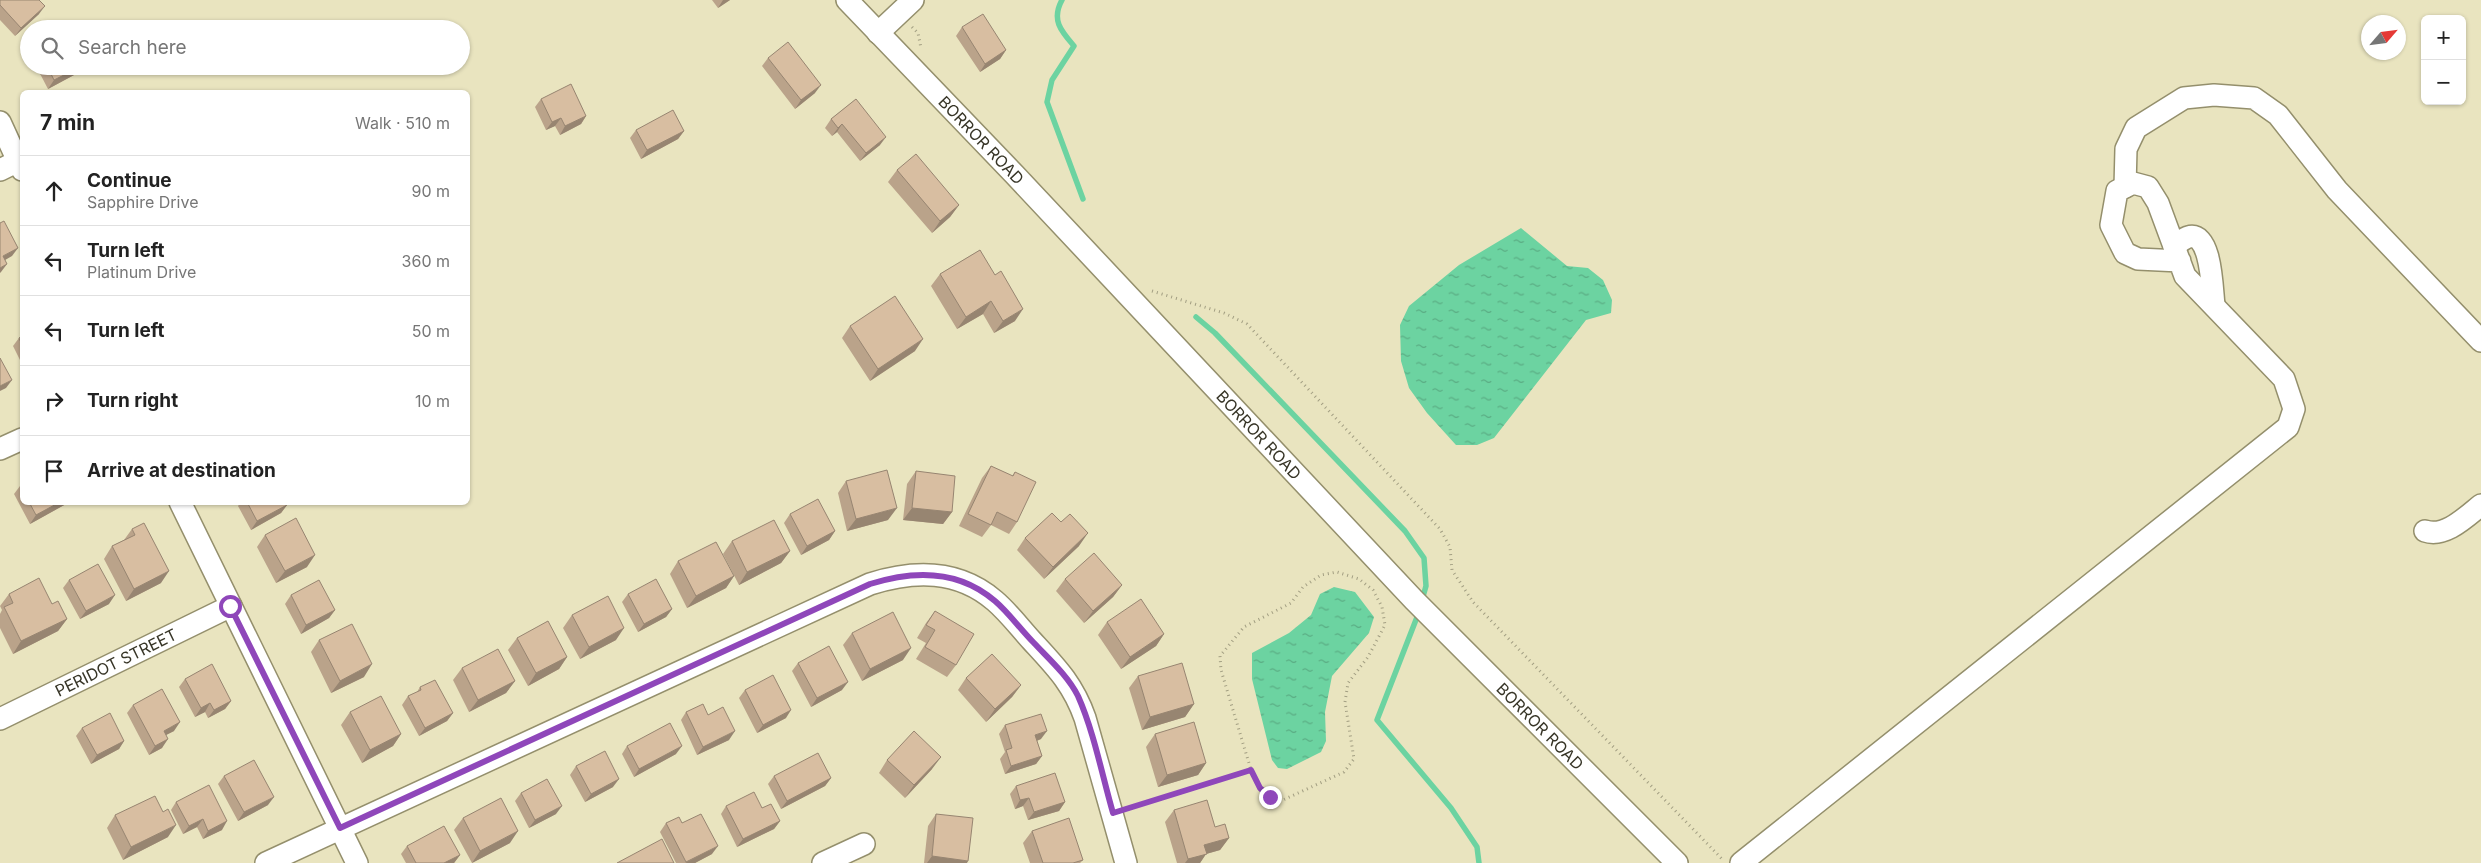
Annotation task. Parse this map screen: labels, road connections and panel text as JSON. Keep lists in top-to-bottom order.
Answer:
{
  "streets": {
    "street": ["BORROR ROAD", "PERIDOT STREET"]
  },
  "north": "top right",
  "page": {
    "map_buttons": ["+", "−"],
    "search": "Search here",
    "heading": ["7 min", "Walk · 510 m"],
    "list": [
      ["Continue", "Sapphire Drive", "90 m"],
      ["Turn left", "Platinum Drive", "360 m"],
      ["Turn left", "50 m"],
      ["Turn right", "10 m"],
      "Arrive at destination"
    ]
  }
}
